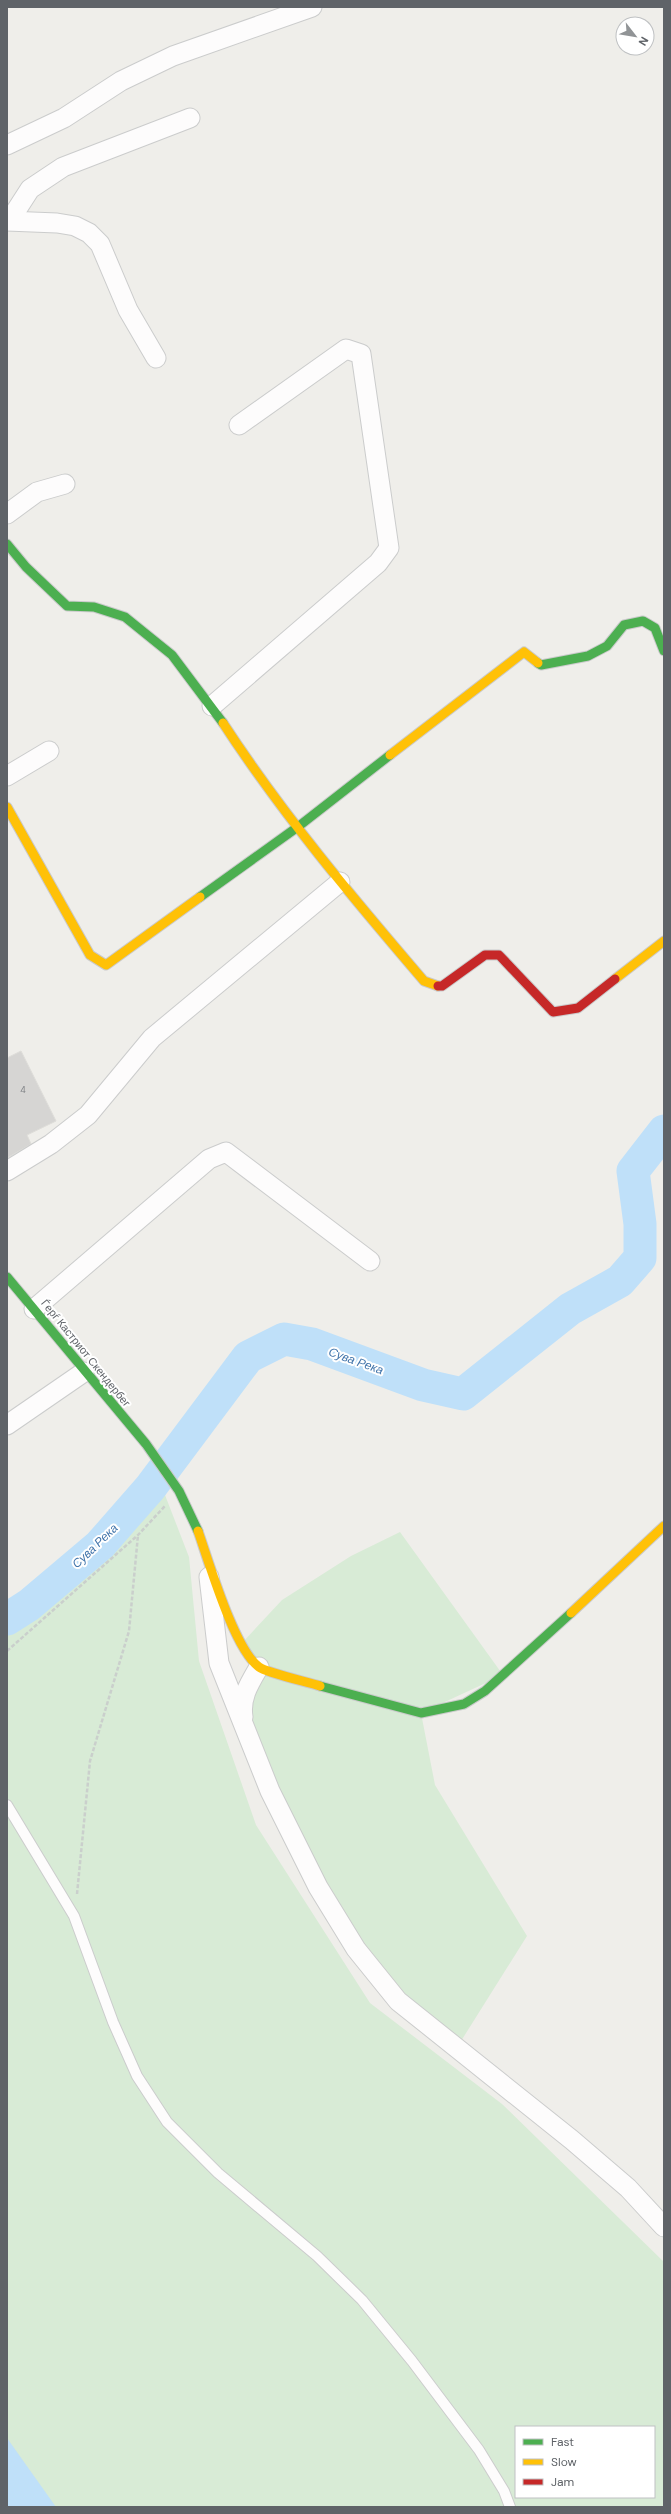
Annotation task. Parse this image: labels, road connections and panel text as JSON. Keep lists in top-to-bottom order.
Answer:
{
  "streets": {
    "street": ["Ѓерѓ Кастриот Скендербег"]
  },
  "water": ["Сува Река"],
  "house_numbers": ["4"],
  "legend": ["Fast", "Slow", "Jam"],
  "north": "bottom right"
}
